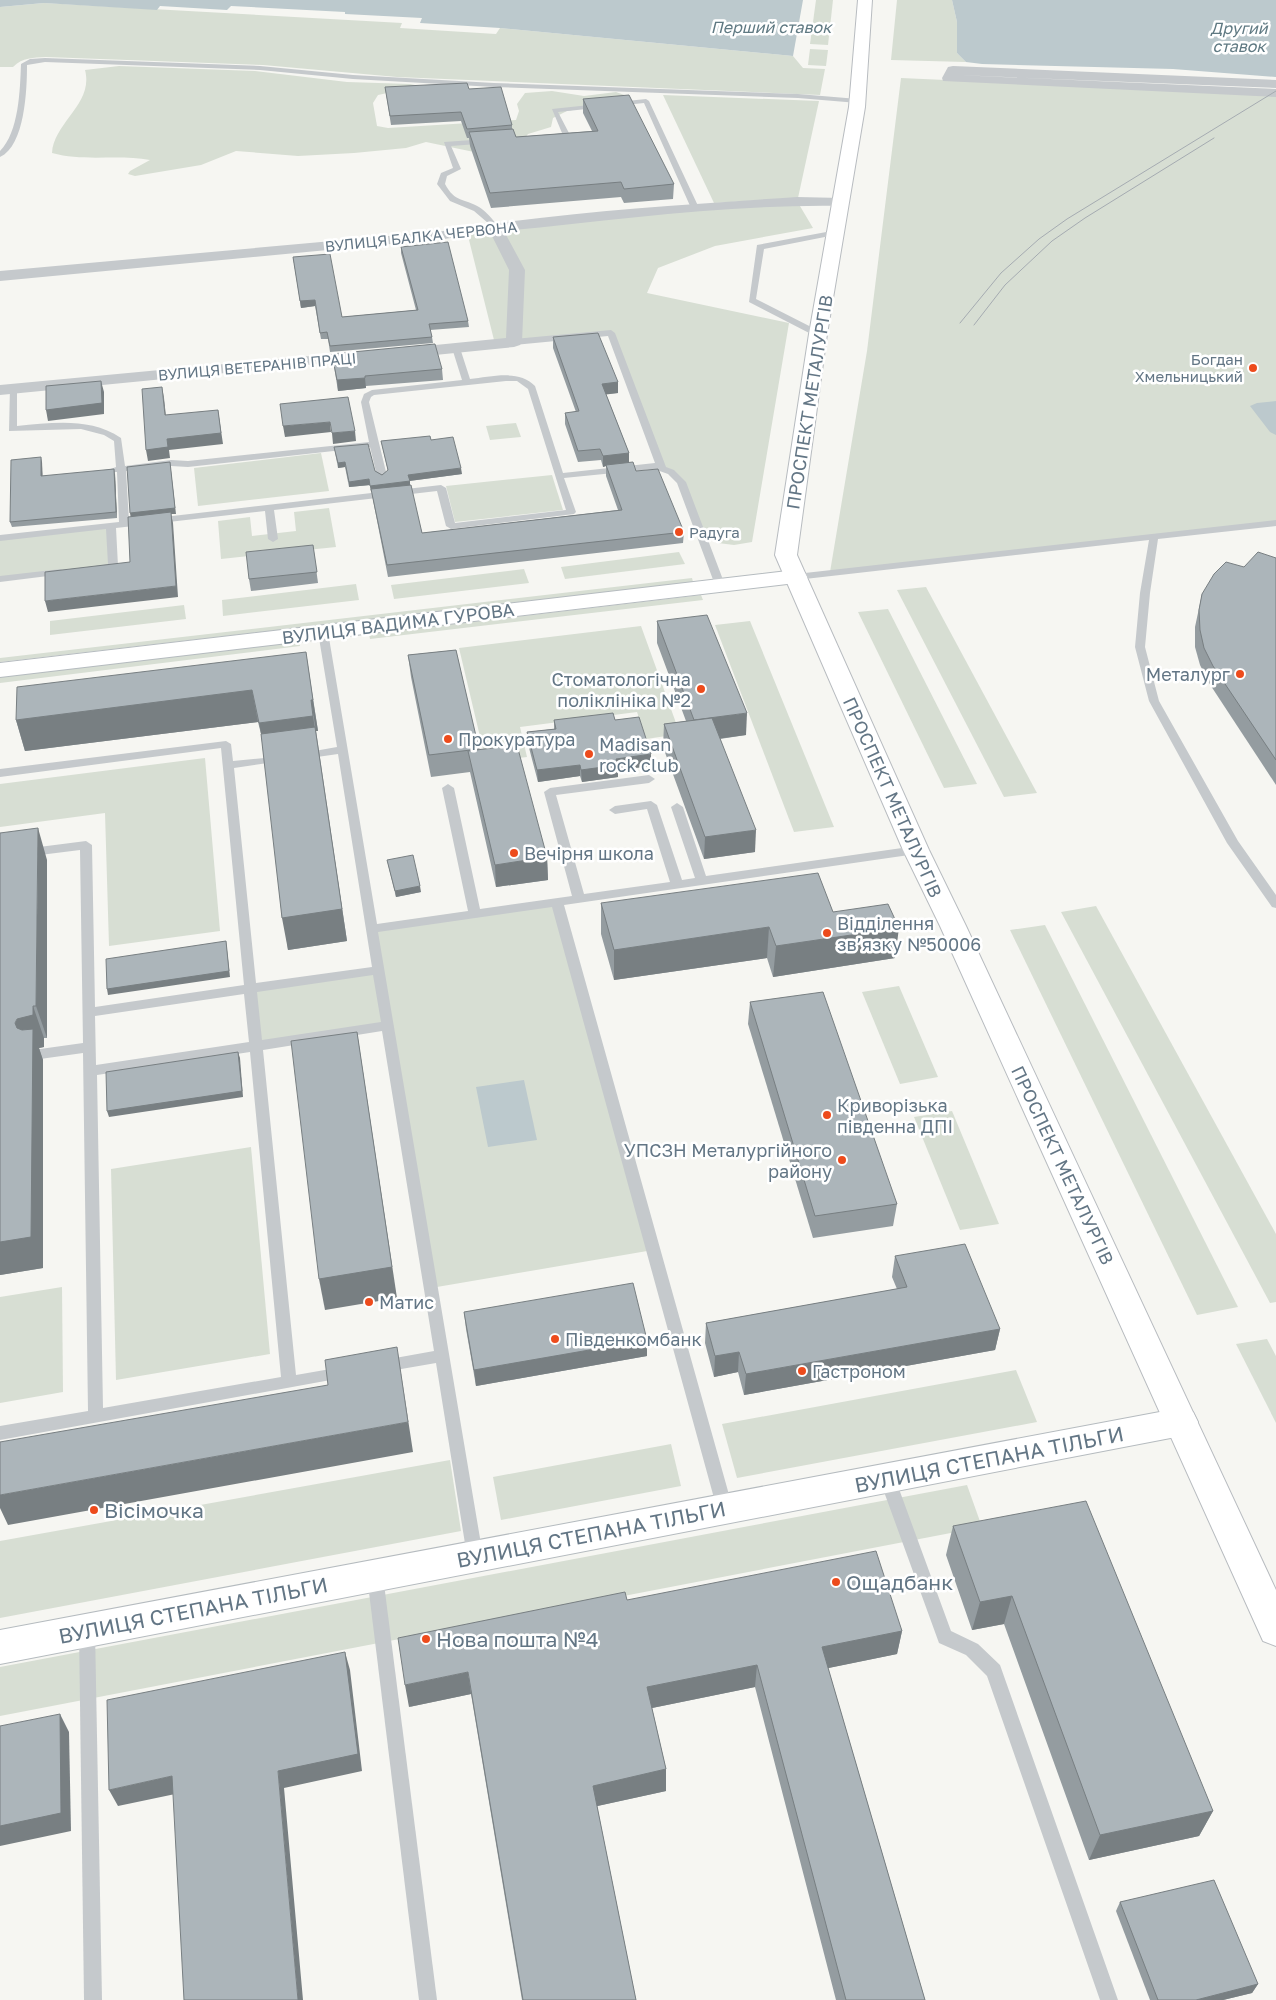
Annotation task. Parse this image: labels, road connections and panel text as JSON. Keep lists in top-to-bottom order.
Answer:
{
  "streets": {
    "main road": ["ПРОСПЕКТ МЕТАЛУРГІВ", "ВУЛИЦЯ ВАДИМА ГУРОВА", "ВУЛИЦЯ СТЕПАНА ТІЛЬГИ"],
    "street": ["ВУЛИЦЯ БАЛКА ЧЕРВОНА", "ВУЛИЦЯ ВЕТЕРАНІВ ПРАЦІ"]
  },
  "crossings": [
    ["ВУЛИЦЯ БАЛКА ЧЕРВОНА", "ПРОСПЕКТ МЕТАЛУРГІВ"],
    ["ПРОСПЕКТ МЕТАЛУРГІВ", "ВУЛИЦЯ ВАДИМА ГУРОВА"],
    ["ПРОСПЕКТ МЕТАЛУРГІВ", "ВУЛИЦЯ СТЕПАНА ТІЛЬГИ"]
  ],
  "water": ["Перший ставок", "Другий ставок"],
  "places": [
    "Богдан Хмельницький",
    "Радуга",
    "Металург",
    "Стоматологічна поліклініка №2",
    "Прокуратура",
    "Madisan rock club",
    "Вечірня школа",
    "Відділення зв’язку №50006",
    "Криворізька південна ДПІ",
    "УПСЗН Металургійного району",
    "Матис",
    "Південкомбанк",
    "Гастроном",
    "Вісімочка",
    "Ощадбанк",
    "Нова пошта №4"
  ]
}
